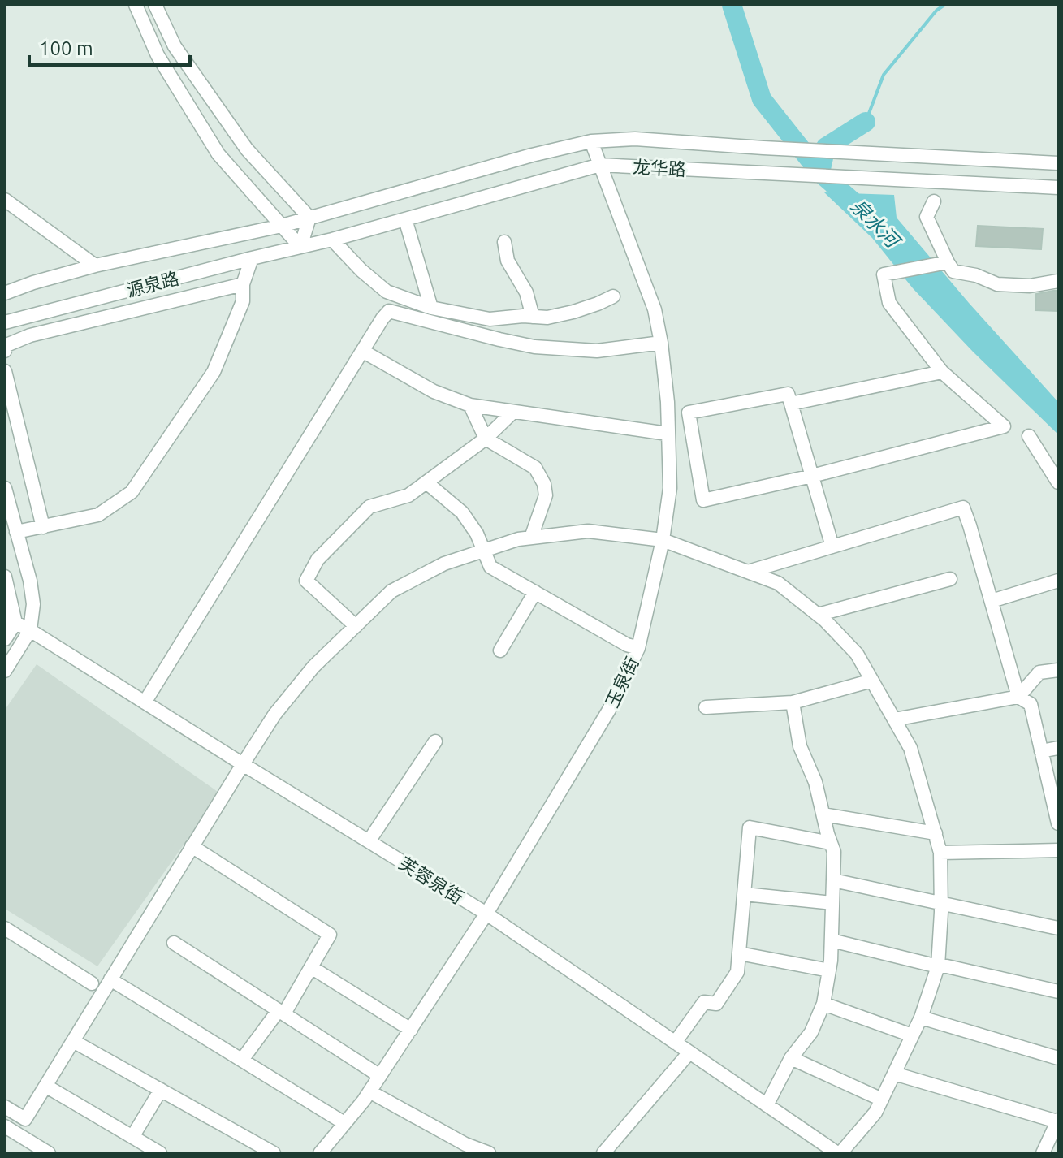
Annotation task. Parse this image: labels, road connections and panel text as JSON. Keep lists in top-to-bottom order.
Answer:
{
  "streets": {
    "street": [
      "龙华路",
      "源泉路",
      "玉泉街",
      "芙蓉泉街"
    ]
  },
  "crossings": [
    ["龙华路", "源泉路"],
    ["龙华路", "玉泉街"],
    ["玉泉街", "芙蓉泉街"]
  ],
  "water": ["泉水河"],
  "scale_bar": "100 m"
}
